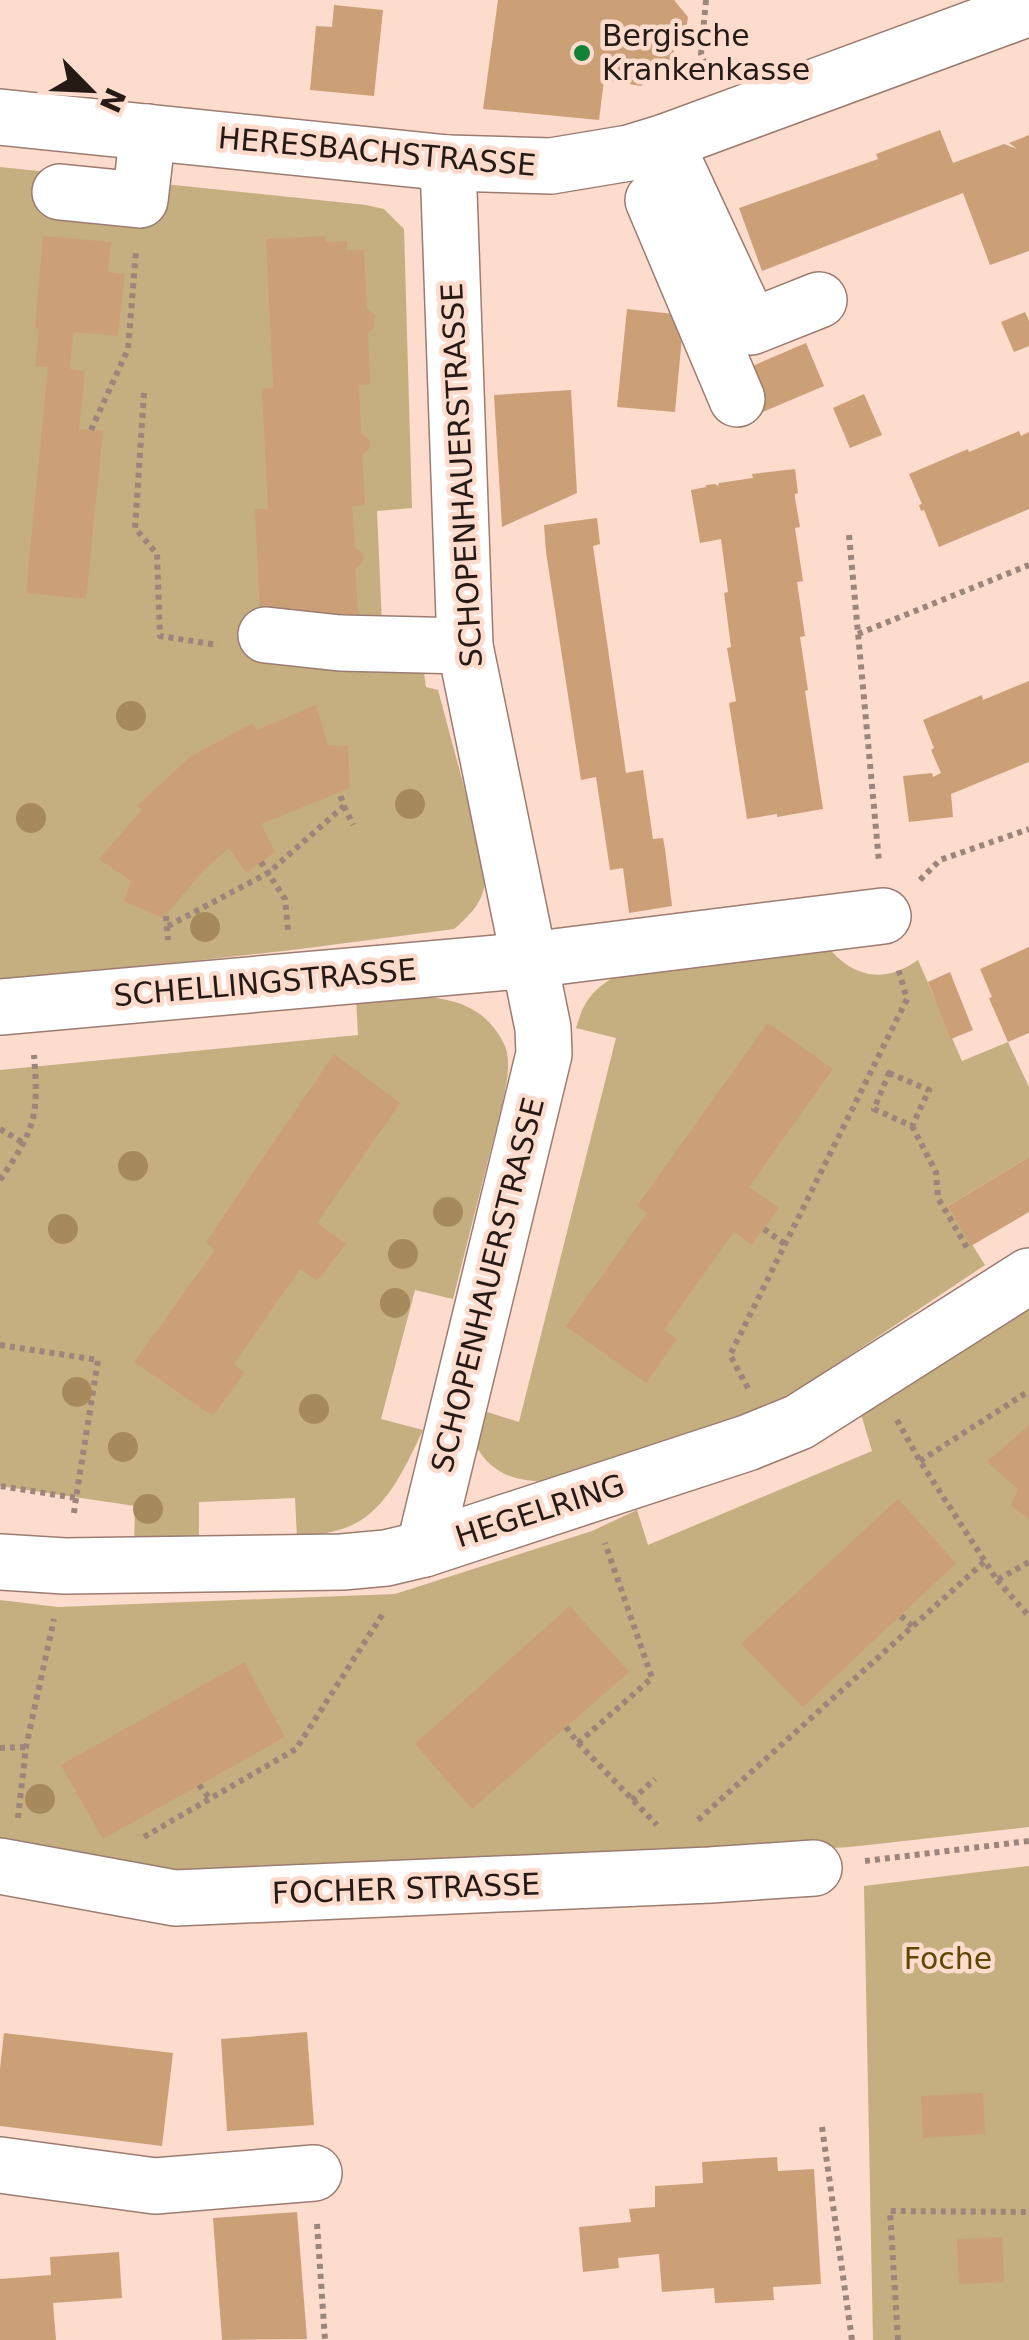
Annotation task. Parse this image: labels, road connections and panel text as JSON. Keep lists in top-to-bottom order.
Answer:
{
  "streets": {
    "street": [
      "HERESBACHSTRASSE",
      "SCHOPENHAUERSTRASSE",
      "SCHELLINGSTRASSE",
      "HEGELRING",
      "FOCHER STRASSE"
    ]
  },
  "crossings": [
    ["HERESBACHSTRASSE", "SCHOPENHAUERSTRASSE"],
    ["SCHOPENHAUERSTRASSE", "SCHELLINGSTRASSE"],
    ["SCHOPENHAUERSTRASSE", "HEGELRING"]
  ],
  "parks": ["Foche"],
  "places": ["Bergische Krankenkasse"],
  "north": "bottom right"
}
